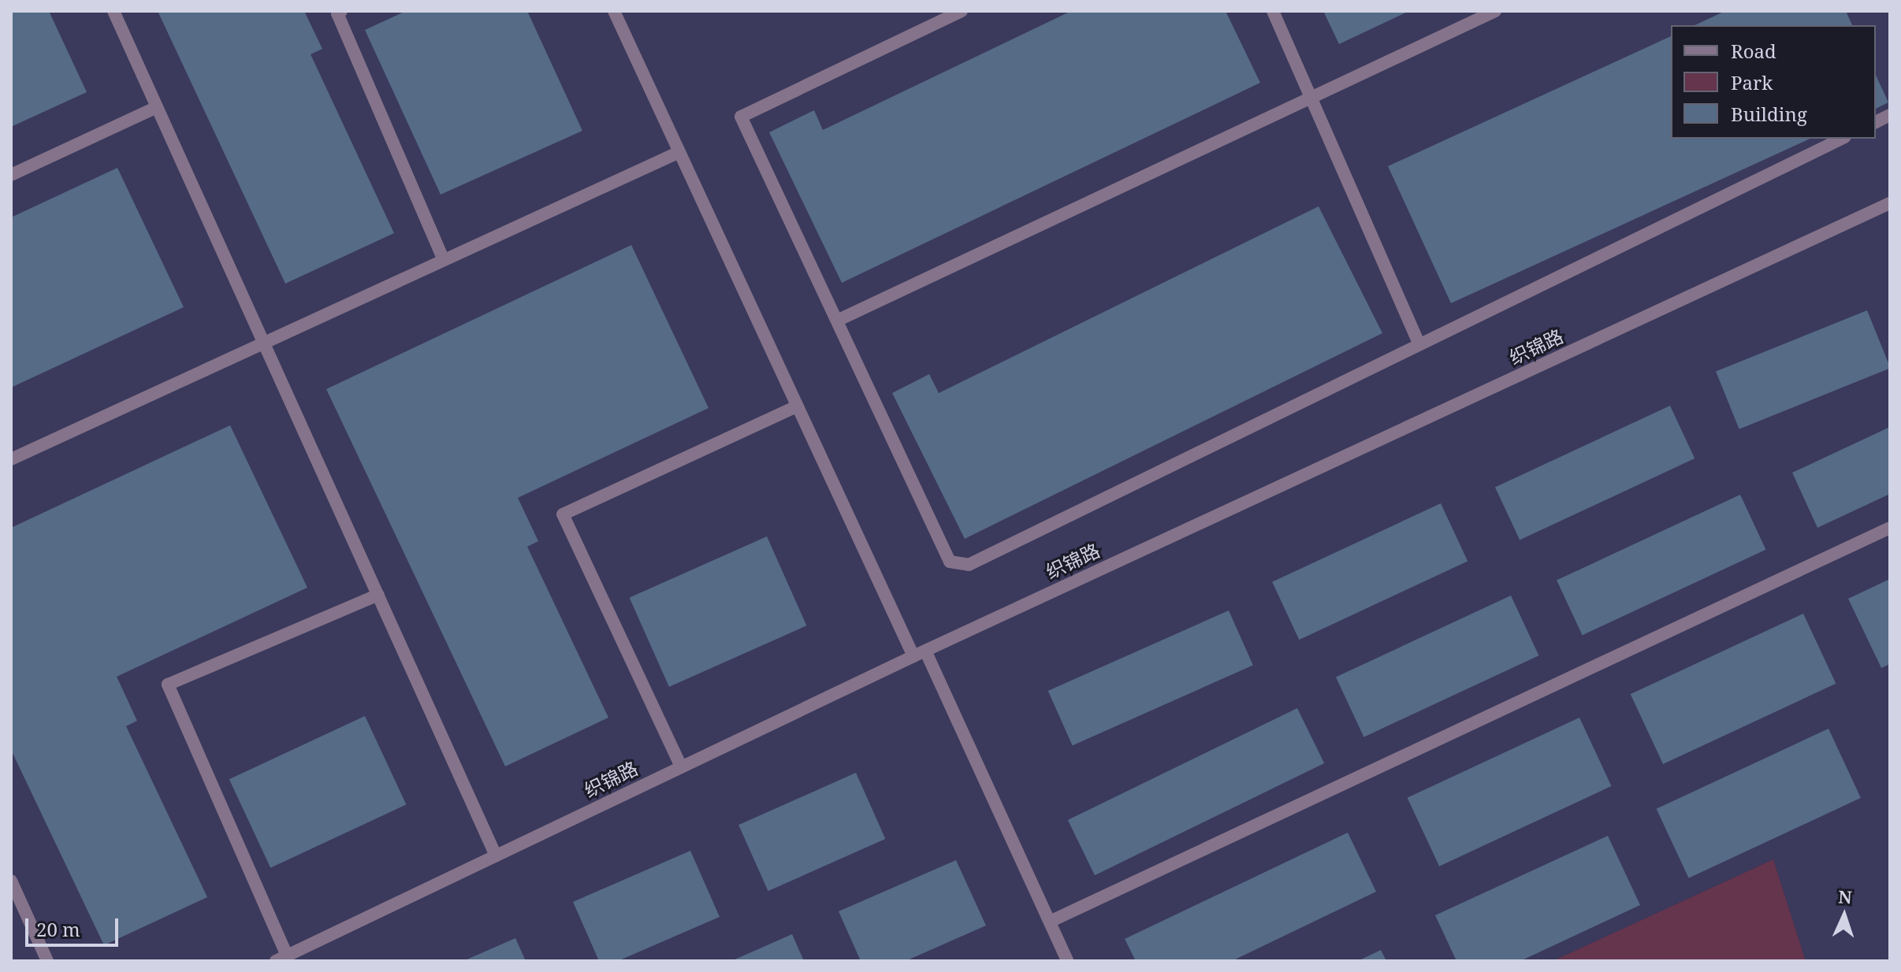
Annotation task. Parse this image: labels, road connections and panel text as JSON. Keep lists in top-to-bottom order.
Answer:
{
  "streets": {
    "street": ["织锦路"]
  },
  "legend": ["Road", "Park", "Building"],
  "scale_bar": "20 m",
  "north": "top"
}
